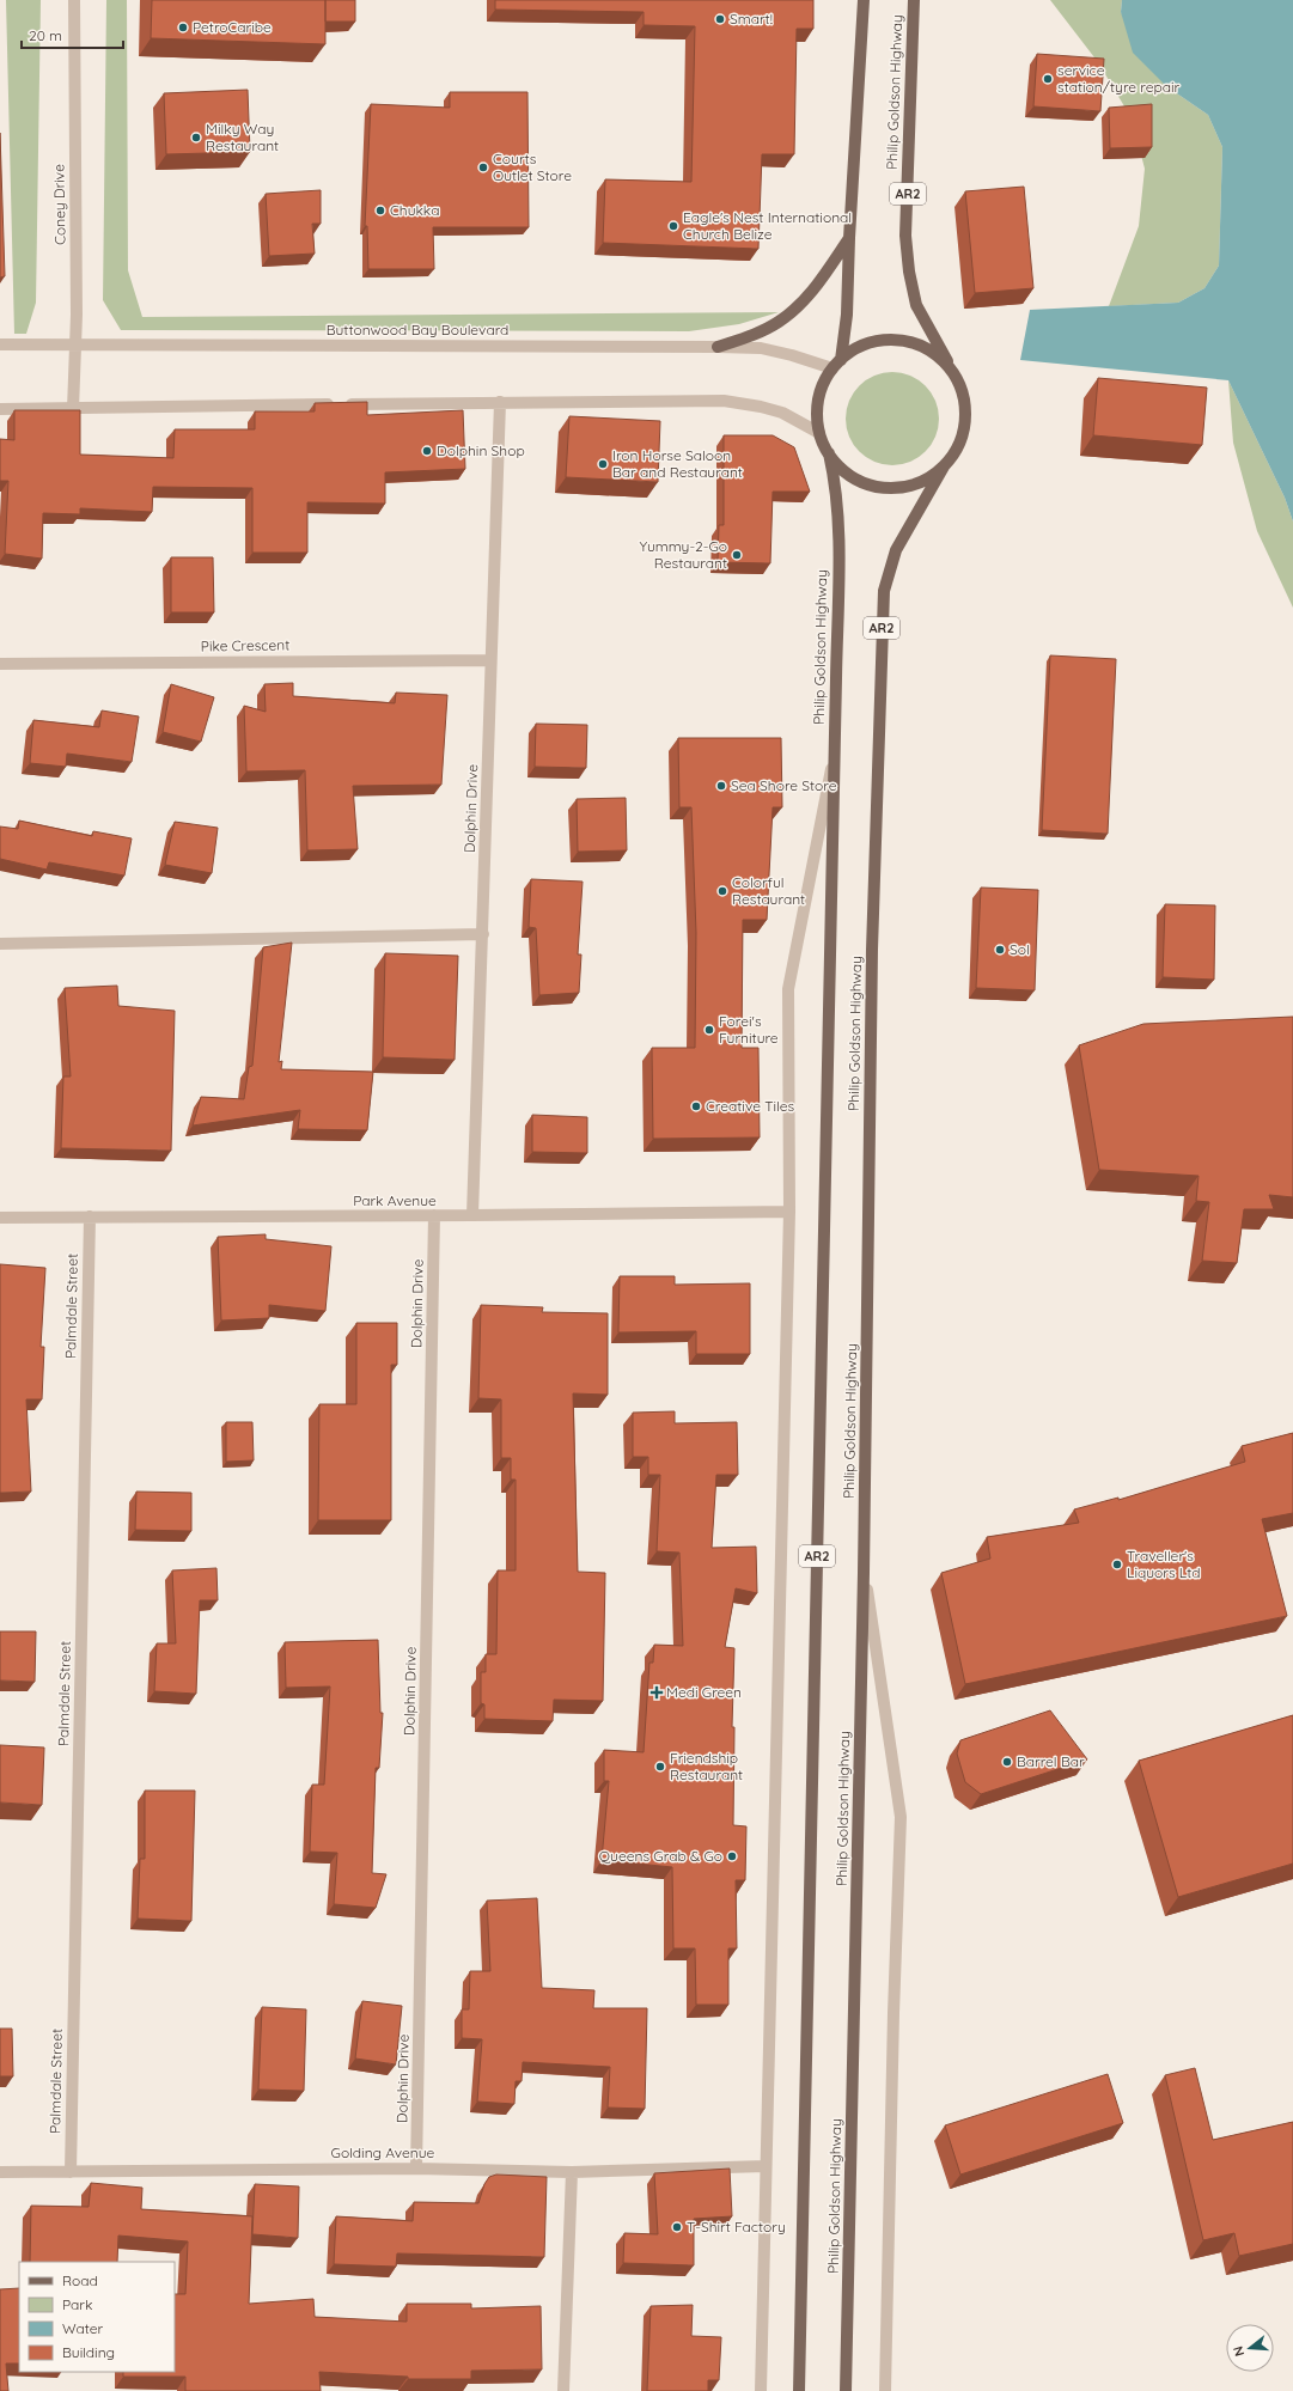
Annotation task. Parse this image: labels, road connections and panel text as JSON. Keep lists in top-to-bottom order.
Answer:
{
  "streets": {
    "main road": ["Philip Goldson Highway", "AR2"],
    "street": [
      "Coney Drive",
      "Buttonwood Bay Boulevard",
      "Pike Crescent",
      "Dolphin Drive",
      "Park Avenue",
      "Palmdale Street",
      "Golding Avenue"
    ]
  },
  "crossings": [
    ["Philip Goldson Highway", "Buttonwood Bay Boulevard"],
    ["Coney Drive", "Buttonwood Bay Boulevard"],
    ["Pike Crescent", "Dolphin Drive"],
    ["Dolphin Drive", "Park Avenue"],
    ["Dolphin Drive", "Golding Avenue"],
    ["Park Avenue", "Palmdale Street"],
    ["Palmdale Street", "Golding Avenue"]
  ],
  "places": {
    "other": [
      "Smart!",
      "PetroCaribe",
      "service station/tyre repair",
      "Milky Way Restaurant",
      "Courts Outlet Store",
      "Chukka",
      "Eagle's Nest International Church Belize",
      "Dolphin Shop",
      "Iron Horse Saloon Bar and Restaurant",
      "Yummy-2-Go Restaurant",
      "Sea Shore Store",
      "Colorful Restaurant",
      "Sol",
      "Forei's Furniture",
      "Creative Tiles",
      "Traveller's Liquors Ltd",
      "Barrel Bar",
      "Friendship Restaurant",
      "Queens Grab & Go",
      "T-Shirt Factory"
    ],
    "health": ["Medi Green"]
  },
  "legend": [
    "Road",
    "Park",
    "Water",
    "Building"
  ],
  "scale_bar": "20 m",
  "north": "left"
}
